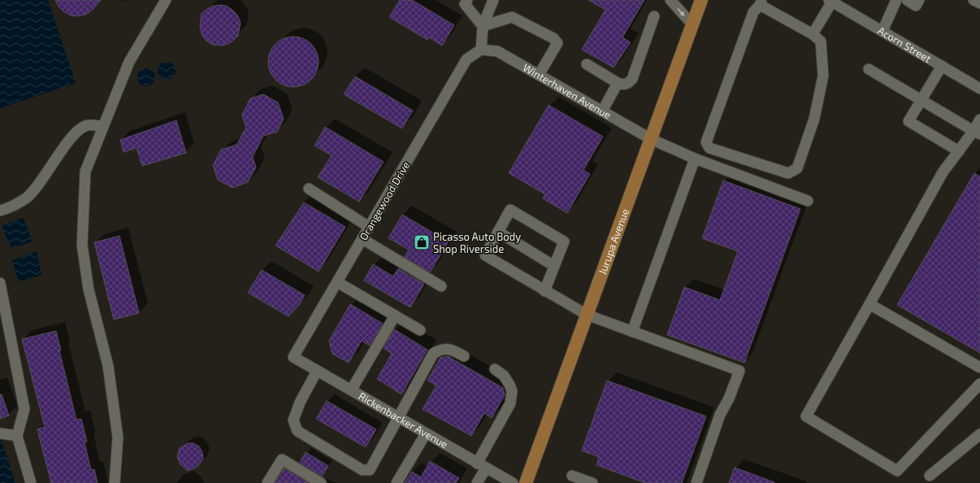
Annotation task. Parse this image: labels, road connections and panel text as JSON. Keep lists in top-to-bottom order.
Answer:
{
  "streets": {
    "main road": ["Jurupa Avenue"],
    "street": [
      "Acorn Street",
      "Winterhaven Avenue",
      "Orangewood Drive",
      "Rickenbacker Avenue"
    ]
  },
  "crossings": [
    ["Winterhaven Avenue", "Orangewood Drive"],
    ["Winterhaven Avenue", "Jurupa Avenue"],
    ["Orangewood Drive", "Rickenbacker Avenue"]
  ],
  "places": {
    "shop": ["Picasso Auto Body Shop Riverside"]
  }
}
